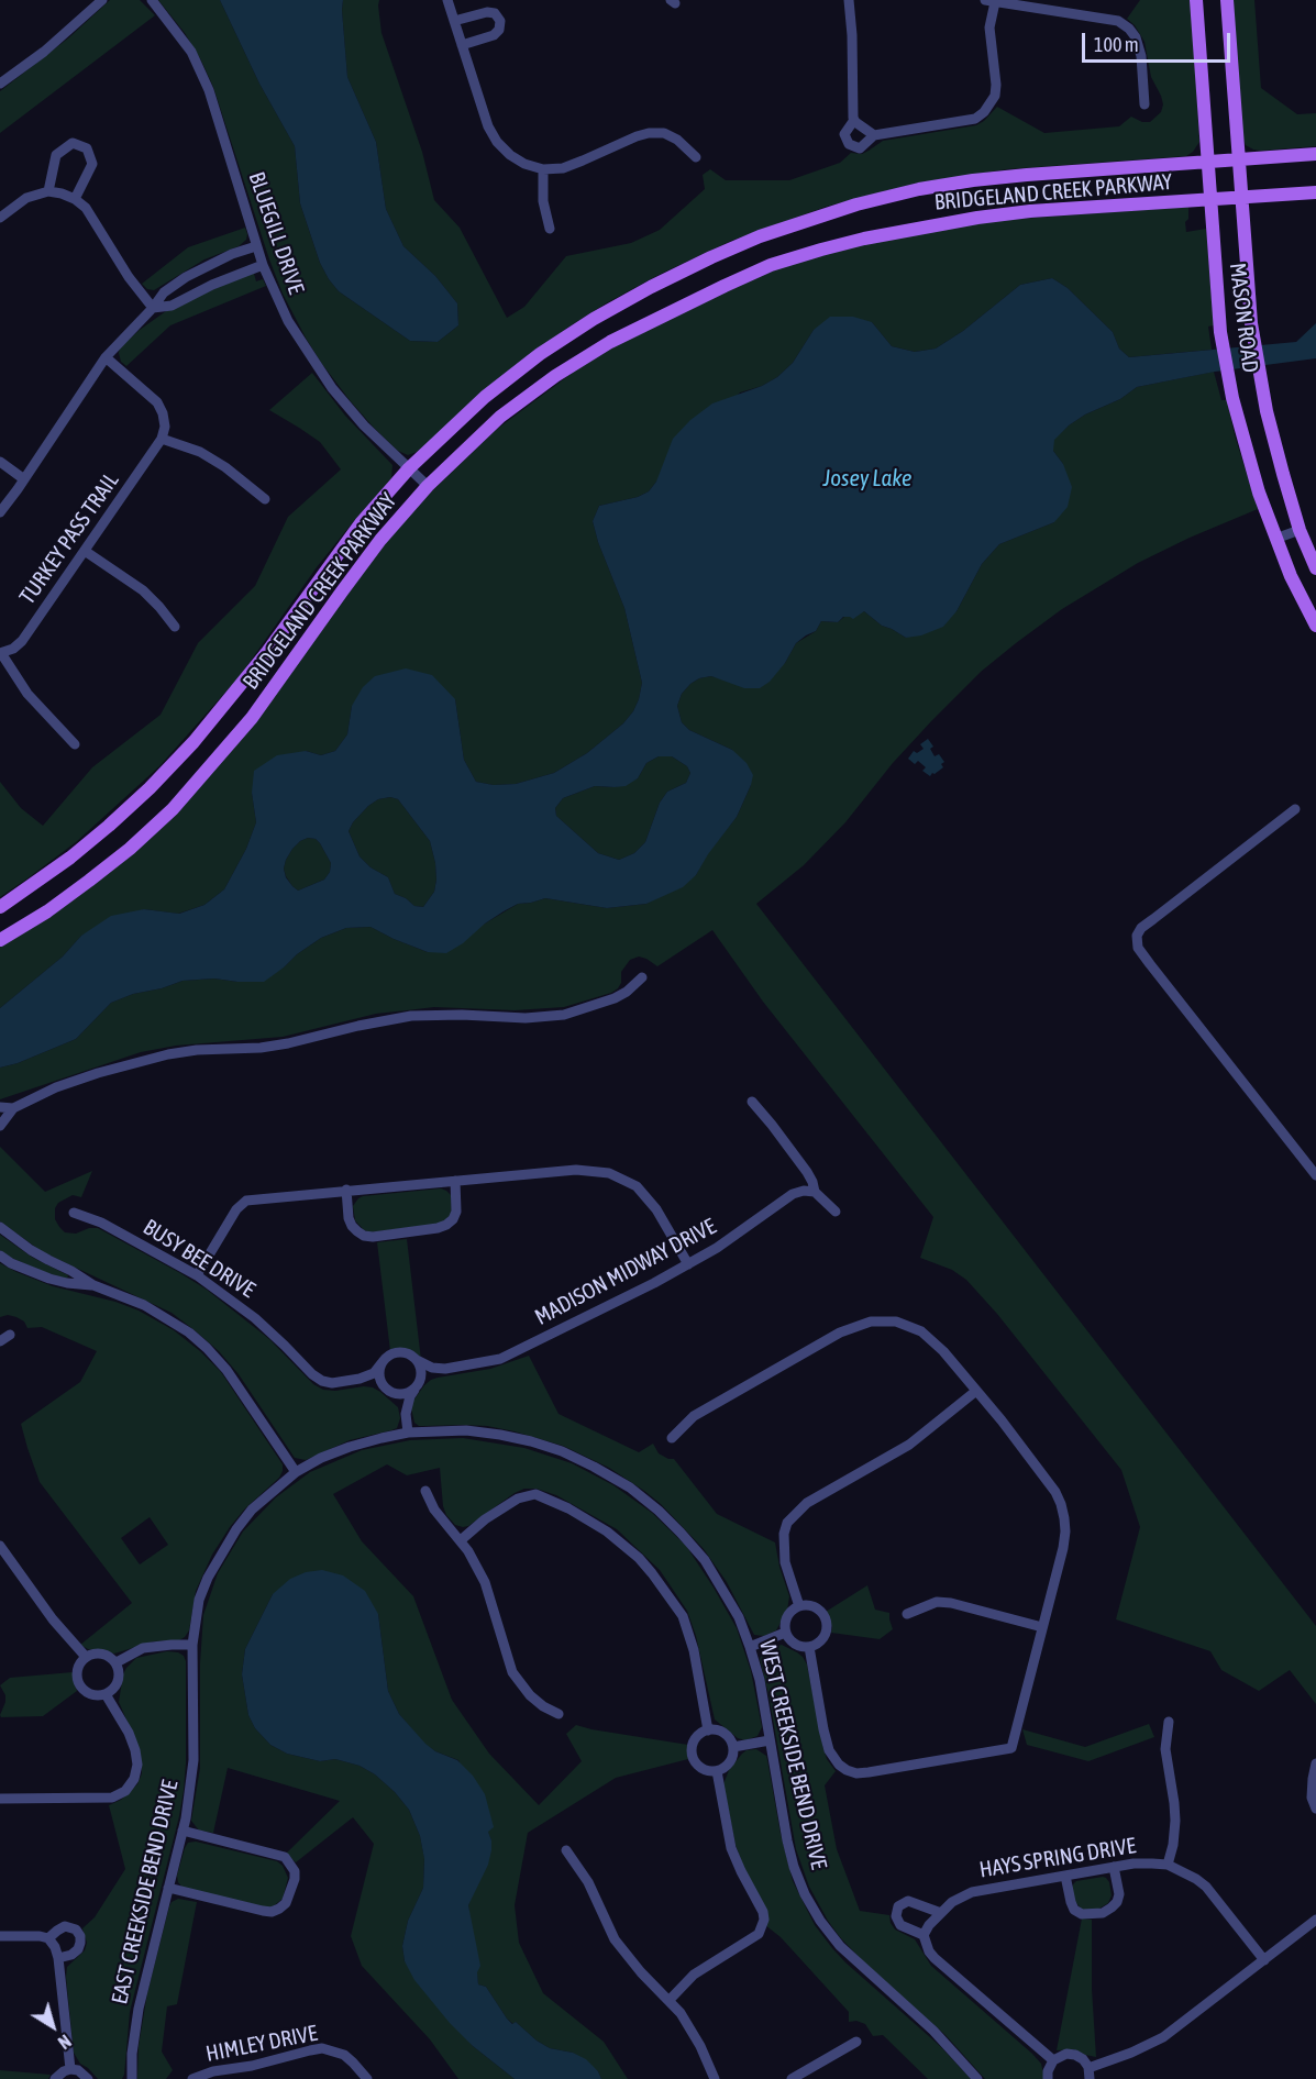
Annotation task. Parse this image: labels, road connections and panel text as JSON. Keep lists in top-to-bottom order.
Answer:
{
  "streets": {
    "main road": ["BRIDGELAND CREEK PARKWAY", "MASON ROAD"],
    "street": [
      "BLUEGILL DRIVE",
      "TURKEY PASS TRAIL",
      "BUSY BEE DRIVE",
      "MADISON MIDWAY DRIVE",
      "WEST CREEKSIDE BEND DRIVE",
      "HAYS SPRING DRIVE",
      "EAST CREEKSIDE BEND DRIVE",
      "HIMLEY DRIVE"
    ]
  },
  "crossings": [
    ["BRIDGELAND CREEK PARKWAY", "BLUEGILL DRIVE"],
    ["BRIDGELAND CREEK PARKWAY", "MASON ROAD"],
    ["BUSY BEE DRIVE", "MADISON MIDWAY DRIVE"],
    ["WEST CREEKSIDE BEND DRIVE", "EAST CREEKSIDE BEND DRIVE"]
  ],
  "water": ["Josey Lake"],
  "scale_bar": "100 m",
  "north": "bottom right"
}
